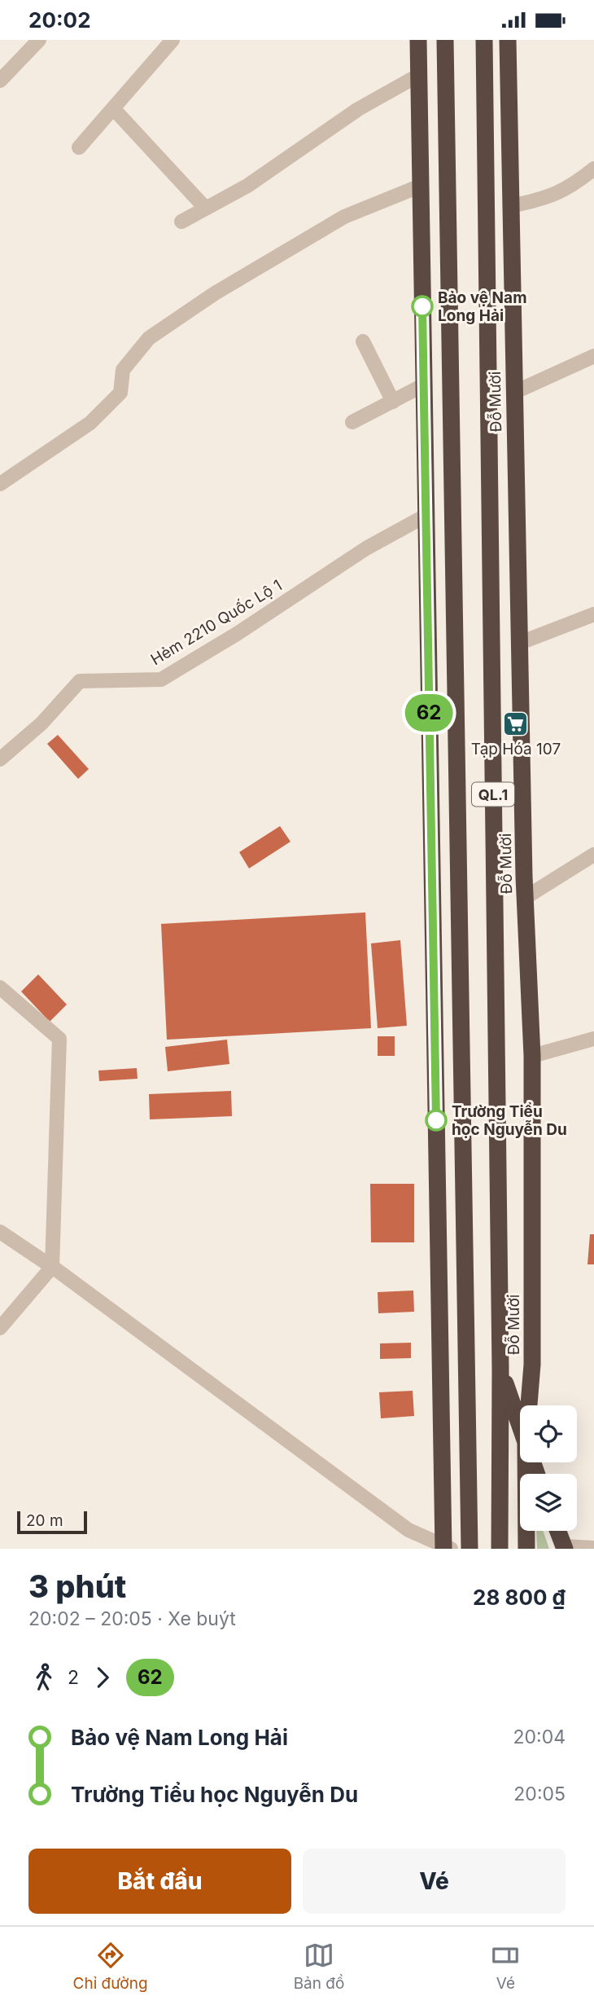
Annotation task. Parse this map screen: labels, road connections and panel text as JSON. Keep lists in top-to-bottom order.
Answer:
{
  "streets": {
    "highway": ["Đỗ Mười", "QL.1"],
    "street": ["Hẻm 2210 Quốc Lộ 1"]
  },
  "places": {
    "other": ["Bảo vệ Nam Long Hải", "Trường Tiểu học Nguyễn Du"],
    "supermarket": ["Tạp Hóa 107"]
  },
  "lines": ["bus line 62"],
  "scale_bar": "20 m",
  "page": {
    "status": "20:02",
    "on_map": "62",
    "scale": "20 m",
    "heading": ["3 phút", "20:02 – 20:05 · Xe buýt", "28 800 ₫"],
    "legs": ["2", "62"],
    "list": [
      {
        "name": "Bảo vệ Nam Long Hải",
        "value": "20:04"
      },
      {
        "name": "Trường Tiểu học Nguyễn Du",
        "value": "20:05"
      }
    ],
    "buttons": ["Bắt đầu", "Vé"],
    "tabs": ["Chỉ đường", "Bản đồ", "Vé"]
  }
}
